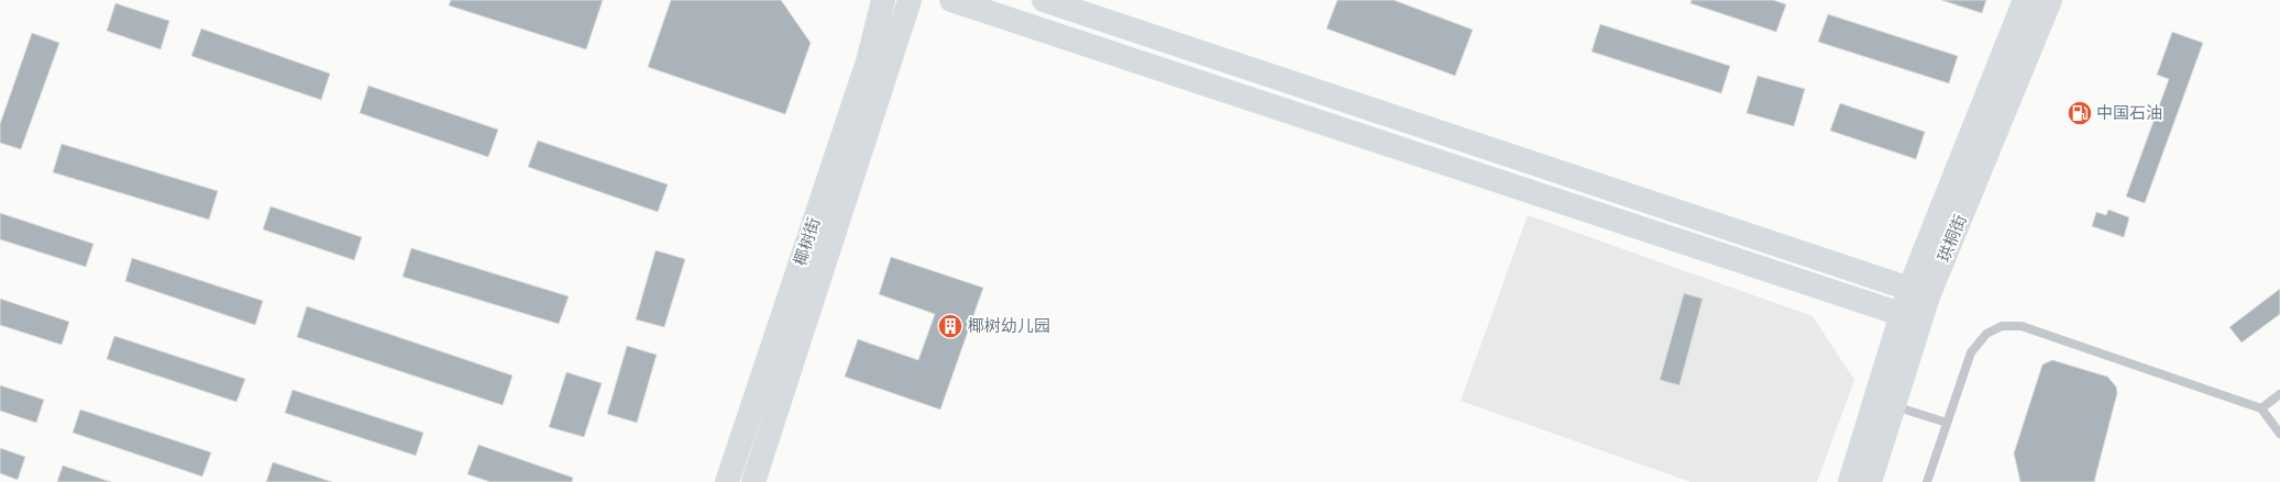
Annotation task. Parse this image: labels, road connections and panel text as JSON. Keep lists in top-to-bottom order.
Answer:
{
  "streets": {
    "street": ["珙桐街", "椰树街"]
  },
  "places": {
    "fuel station": ["中国石油"],
    "building": ["椰树幼儿园"]
  }
}
